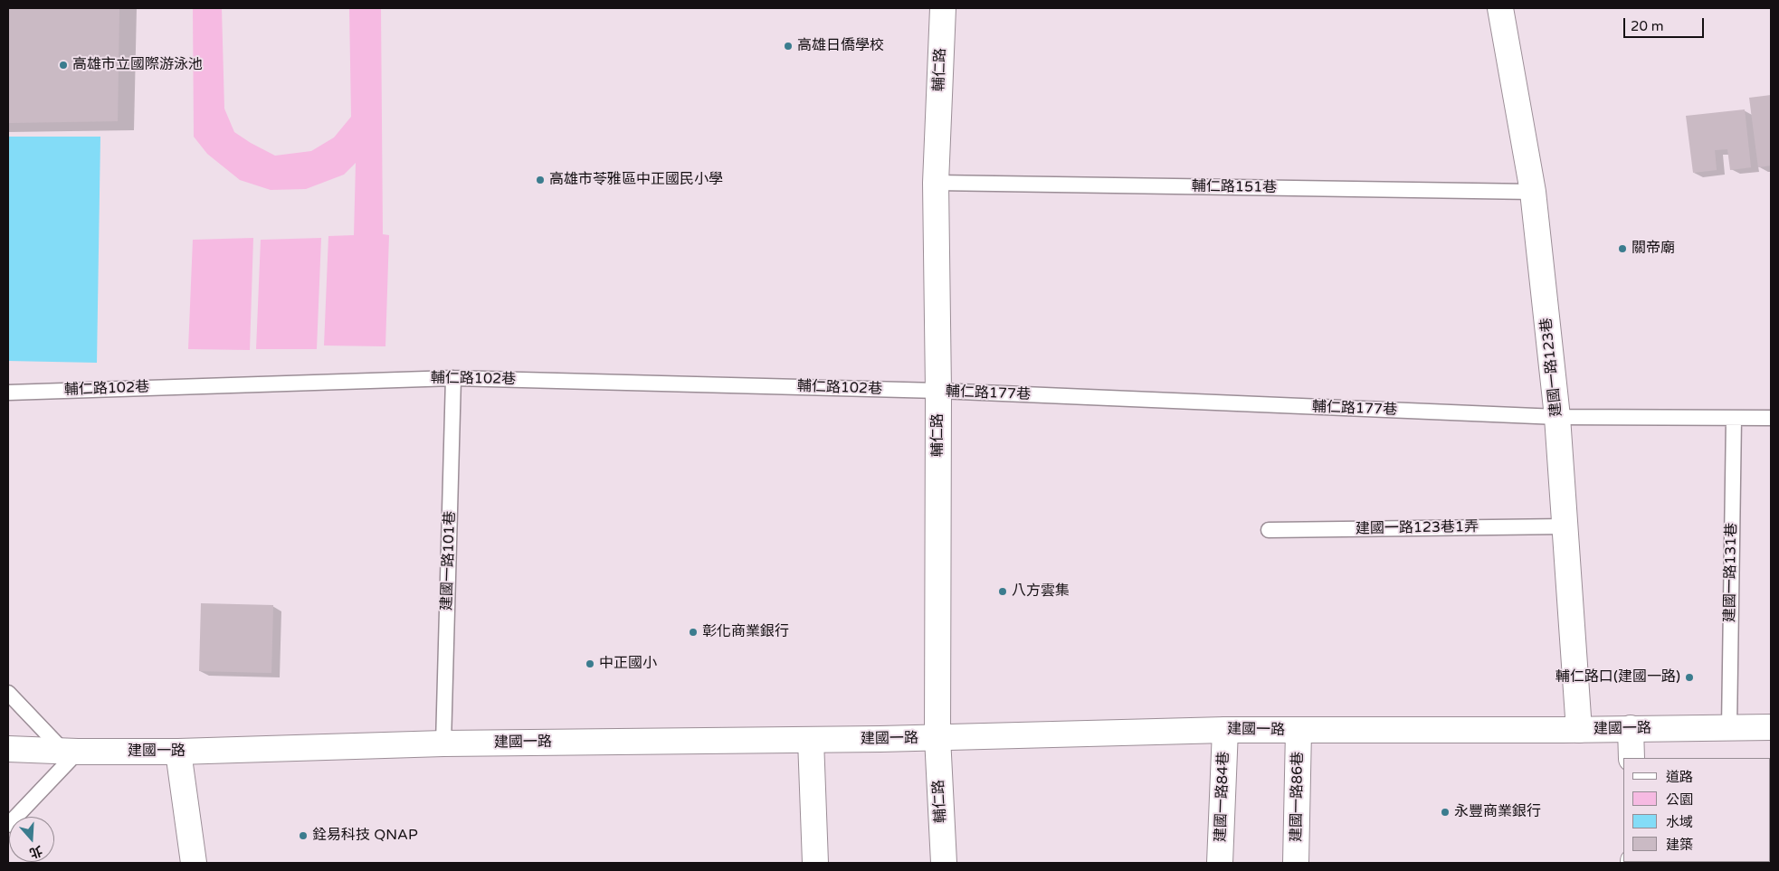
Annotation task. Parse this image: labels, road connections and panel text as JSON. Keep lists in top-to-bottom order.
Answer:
{
  "streets": {
    "street": [
      "輔仁路",
      "建國一路123巷",
      "建國一路",
      "建國一路84巷",
      "建國一路86巷"
    ],
    "lane": [
      "輔仁路151巷",
      "輔仁路102巷",
      "輔仁路177巷",
      "建國一路123巷1弄",
      "建國一路101巷",
      "建國一路131巷"
    ]
  },
  "crossings": [
    ["輔仁路", "輔仁路151巷"],
    ["輔仁路", "輔仁路102巷"],
    ["輔仁路", "輔仁路177巷"],
    ["輔仁路", "建國一路"],
    ["輔仁路151巷", "建國一路123巷"],
    ["建國一路123巷", "輔仁路177巷"],
    ["建國一路123巷", "建國一路123巷1弄"],
    ["建國一路123巷", "建國一路"],
    ["輔仁路102巷", "輔仁路177巷"],
    ["輔仁路102巷", "建國一路101巷"],
    ["輔仁路177巷", "建國一路131巷"],
    ["建國一路101巷", "建國一路"],
    ["建國一路131巷", "建國一路"],
    ["建國一路", "建國一路84巷"],
    ["建國一路", "建國一路86巷"]
  ],
  "places": [
    "高雄日僑學校",
    "高雄市立國際游泳池",
    "高雄市苓雅區中正國民小學",
    "關帝廟",
    "八方雲集",
    "彰化商業銀行",
    "中正國小",
    "輔仁路口(建國一路)",
    "永豐商業銀行",
    "銓易科技 QNAP"
  ],
  "legend": [
    "道路",
    "公園",
    "水域",
    "建築"
  ],
  "scale_bar": "20 m",
  "north": "bottom"
}
